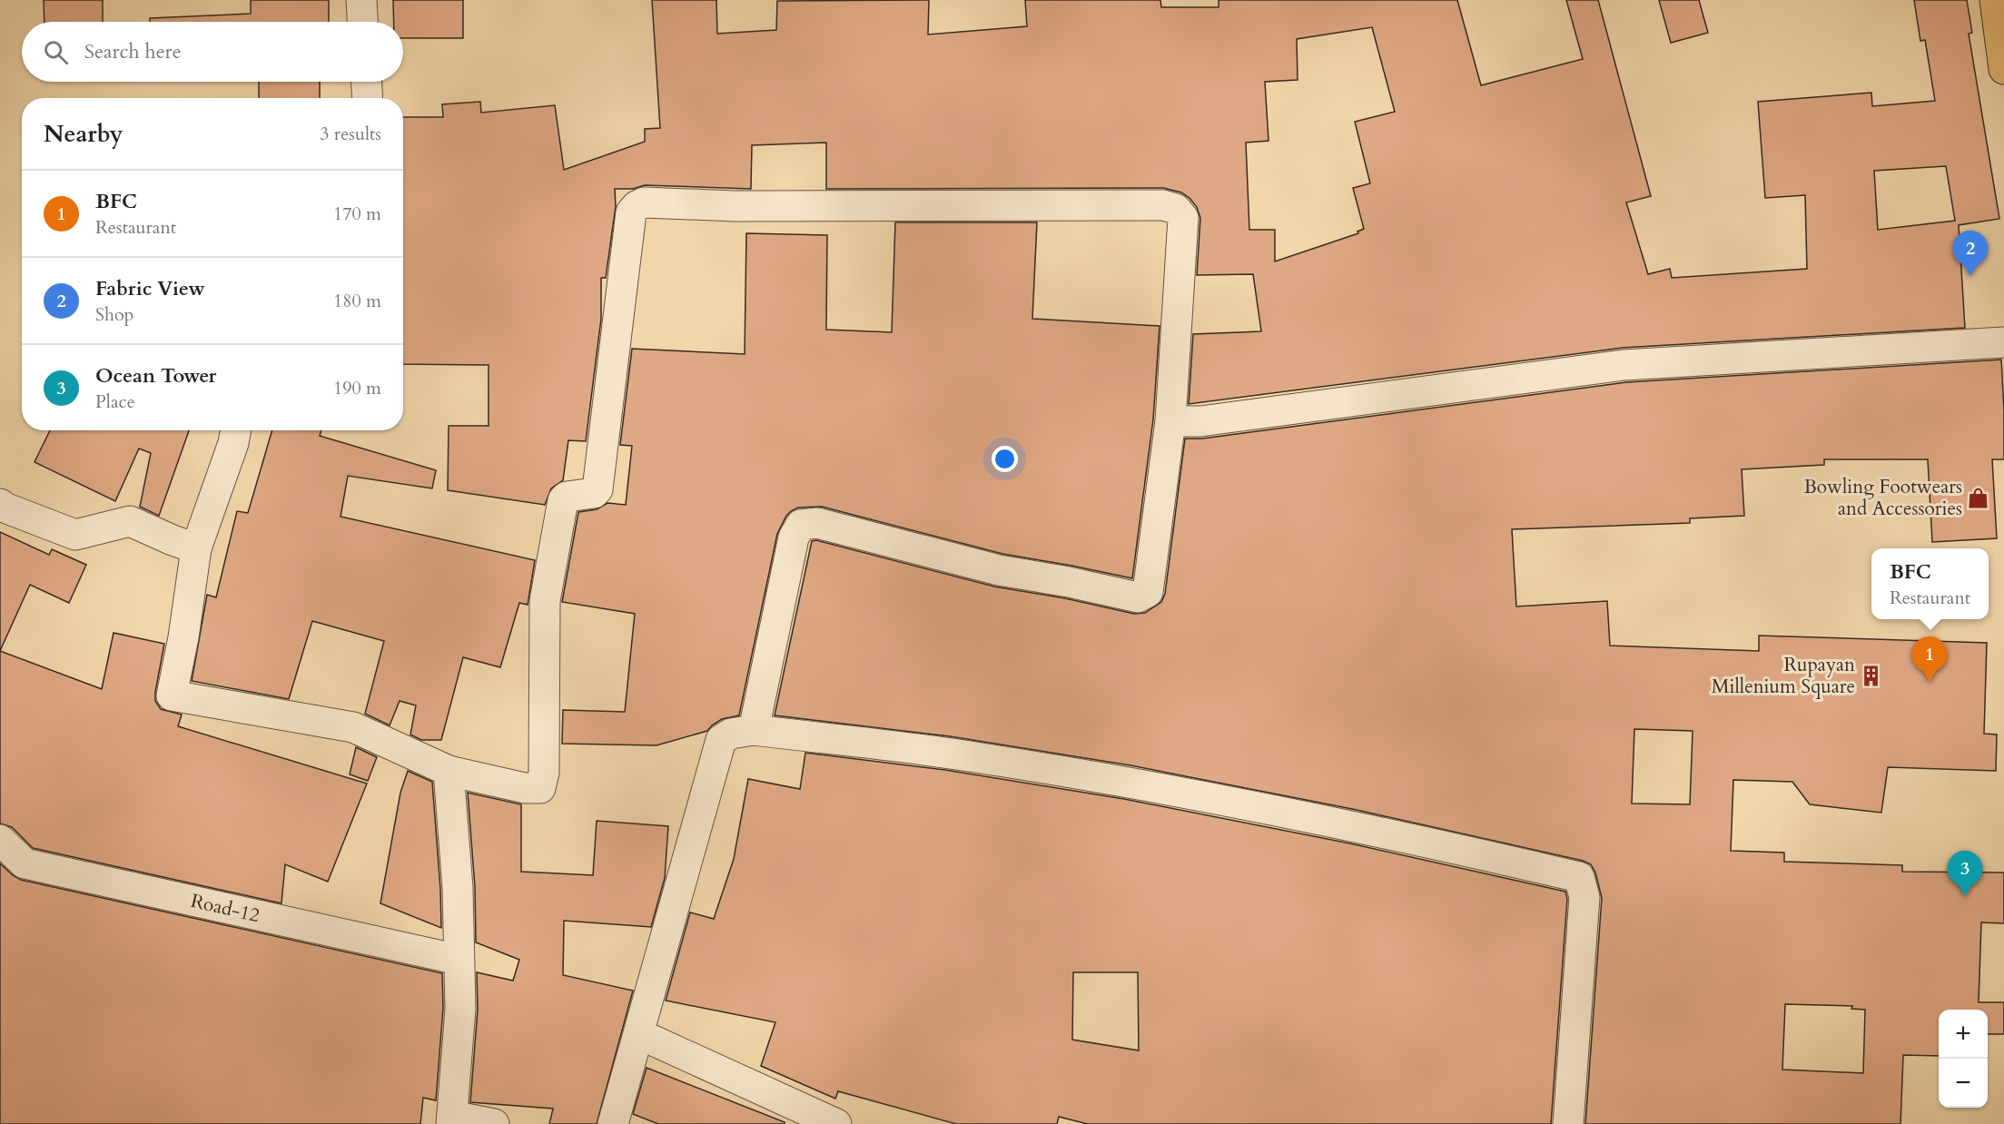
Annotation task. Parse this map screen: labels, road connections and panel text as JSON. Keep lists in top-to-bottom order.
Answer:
{
  "streets": {
    "street": ["Road-12"]
  },
  "places": {
    "shop": ["Bowling Footwears and Accessories"],
    "building": ["Rupayan Millenium Square"]
  },
  "page": {
    "search": "Search here",
    "heading": ["Nearby", "3 results"],
    "list": [
      {
        "mark": "1",
        "name": "BFC",
        "note": "Restaurant",
        "value": "170 m"
      },
      {
        "mark": "2",
        "name": "Fabric View",
        "note": "Shop",
        "value": "180 m"
      },
      {
        "mark": "3",
        "name": "Ocean Tower",
        "note": "Place",
        "value": "190 m"
      }
    ],
    "pins": ["2", "1", "3"],
    "popup": ["BFC", "Restaurant"],
    "map_buttons": ["+", "−"]
  }
}
